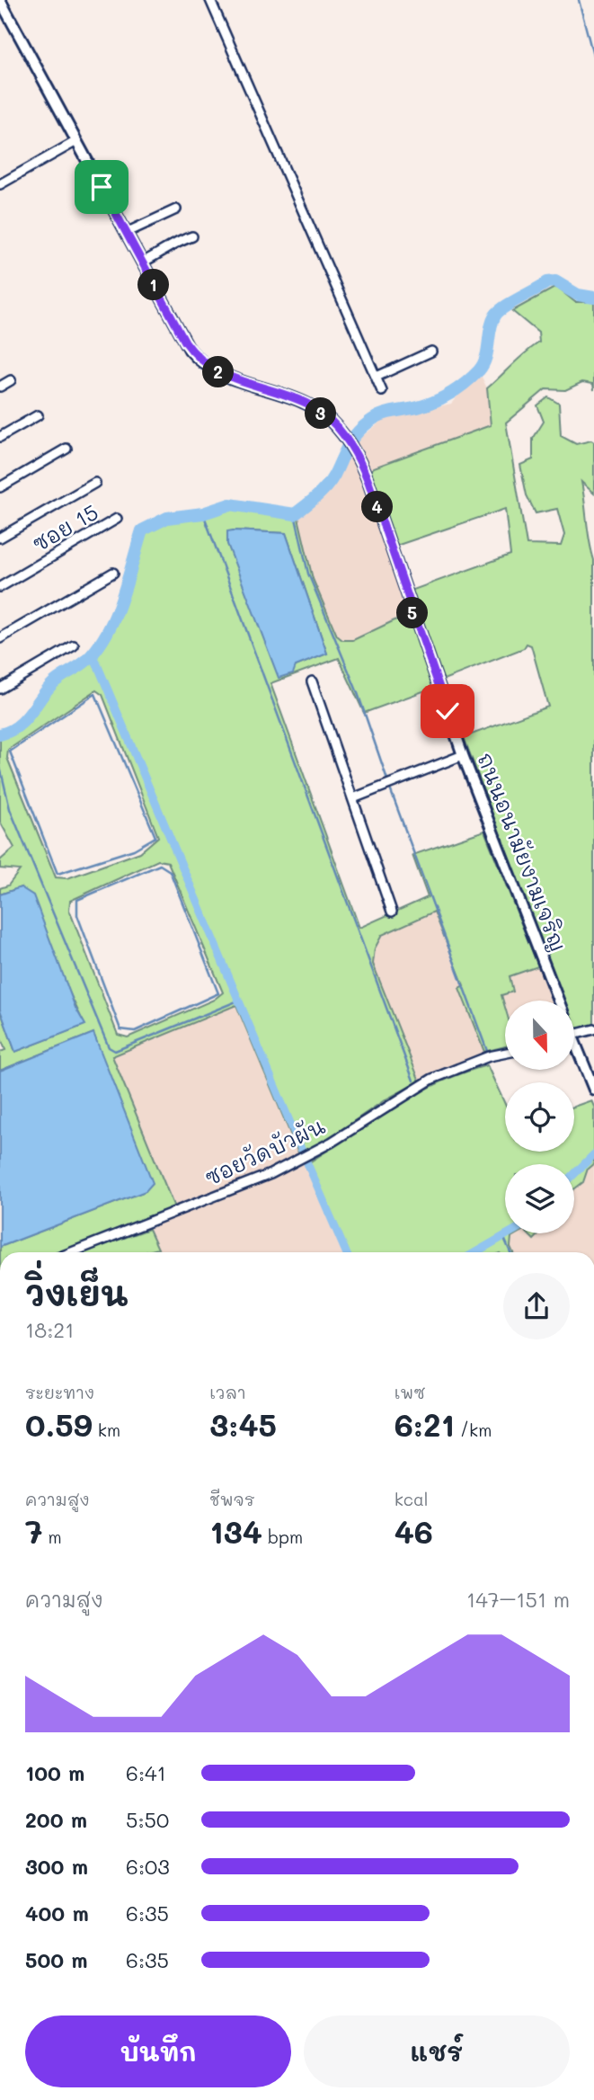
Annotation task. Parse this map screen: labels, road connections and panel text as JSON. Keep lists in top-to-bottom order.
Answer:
{
  "streets": {
    "street": ["ซอย 15", "ถนนอนามัยงามเจริญ", "ซอยวัดบัวผัน"]
  },
  "north": "bottom",
  "page": {
    "pins": [
      "1",
      "2",
      "3",
      "4",
      "5"
    ],
    "heading": ["วิ่งเย็น", "18:21"],
    "stats": [
      ["ระยะทาง", "0.59 km"],
      ["เวลา", "3:45"],
      ["เพซ", "6:21 /km"],
      ["ความสูง", "7 m"],
      ["ชีพจร", "134 bpm"],
      ["kcal", "46"]
    ],
    "chart": ["ความสูง", "147–151 m"],
    "list": [
      {
        "name": "100 m",
        "note": "6:41"
      },
      {
        "name": "200 m",
        "note": "5:50"
      },
      {
        "name": "300 m",
        "note": "6:03"
      },
      {
        "name": "400 m",
        "note": "6:35"
      },
      {
        "name": "500 m",
        "note": "6:35"
      }
    ],
    "buttons": ["บันทึก", "แชร์"]
  }
}
